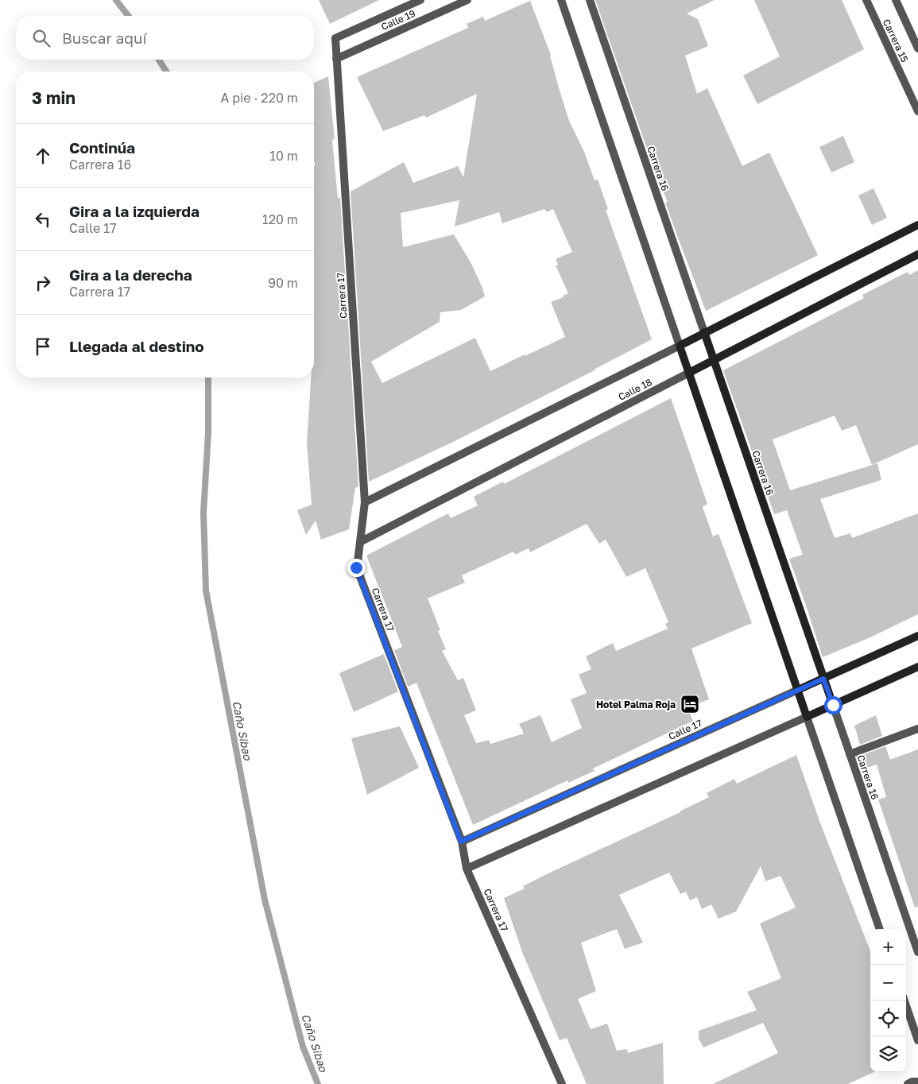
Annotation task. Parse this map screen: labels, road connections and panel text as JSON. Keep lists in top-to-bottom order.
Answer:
{
  "streets": {
    "street": [
      "Calle 19",
      "Carrera 15",
      "Carrera 16",
      "Carrera 17",
      "Calle 18",
      "Calle 17"
    ]
  },
  "crossings": [
    ["Calle 19", "Carrera 17"],
    ["Carrera 16", "Calle 18"],
    ["Carrera 16", "Calle 17"],
    ["Carrera 17", "Calle 18"],
    ["Carrera 17", "Calle 17"]
  ],
  "water": ["Caño Sibao"],
  "places": {
    "hotel": ["Hotel Palma Roja"]
  },
  "page": {
    "search": "Buscar aquí",
    "heading": ["3 min", "A pie · 220 m"],
    "list": [
      ["Continúa", "Carrera 16", "10 m"],
      ["Gira a la izquierda", "Calle 17", "120 m"],
      ["Gira a la derecha", "Carrera 17", "90 m"],
      "Llegada al destino"
    ],
    "map_buttons": ["+", "−"]
  }
}
